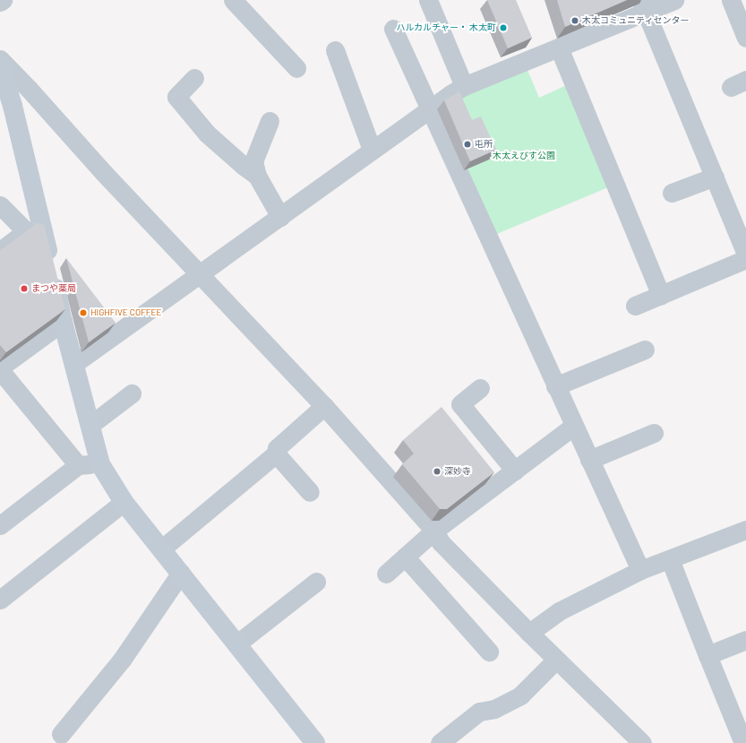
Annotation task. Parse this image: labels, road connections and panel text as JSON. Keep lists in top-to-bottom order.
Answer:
{
  "parks": ["木太えびす公園"],
  "places": [
    "木太コミュニティセンター",
    "ハルカルチャー・ 木太町",
    "屯所",
    "まつや薬局",
    "HIGHFIVE COFFEE",
    "深妙寺"
  ]
}
